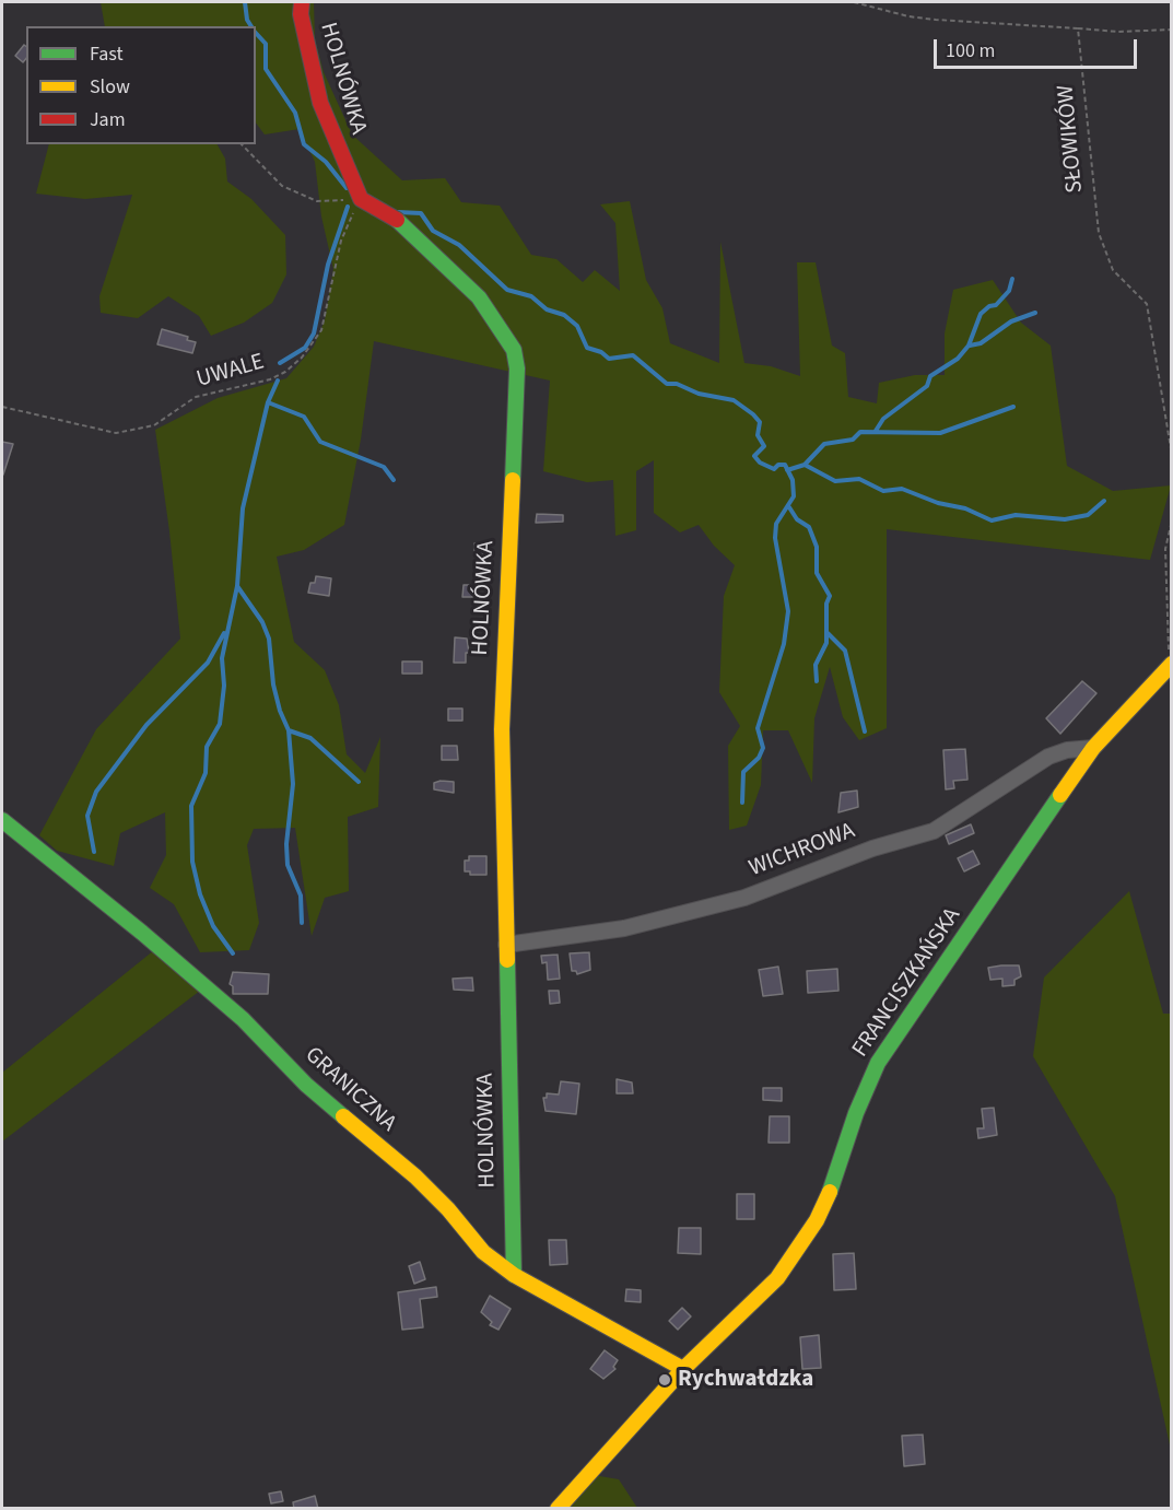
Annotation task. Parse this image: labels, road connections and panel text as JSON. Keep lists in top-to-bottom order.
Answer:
{
  "streets": {
    "street": [
      "HOLNÓWKA",
      "WICHROWA",
      "FRANCISZKAŃSKA",
      "GRANICZNA"
    ],
    "path": ["SŁOWIKÓW", "UWALE"]
  },
  "crossings": [
    ["HOLNÓWKA", "UWALE"],
    ["HOLNÓWKA", "WICHROWA"],
    ["HOLNÓWKA", "GRANICZNA"],
    ["WICHROWA", "FRANCISZKAŃSKA"],
    ["FRANCISZKAŃSKA", "GRANICZNA"]
  ],
  "places": ["Rychwałdzka"],
  "legend": ["Fast", "Slow", "Jam"],
  "scale_bar": "100 m"
}
